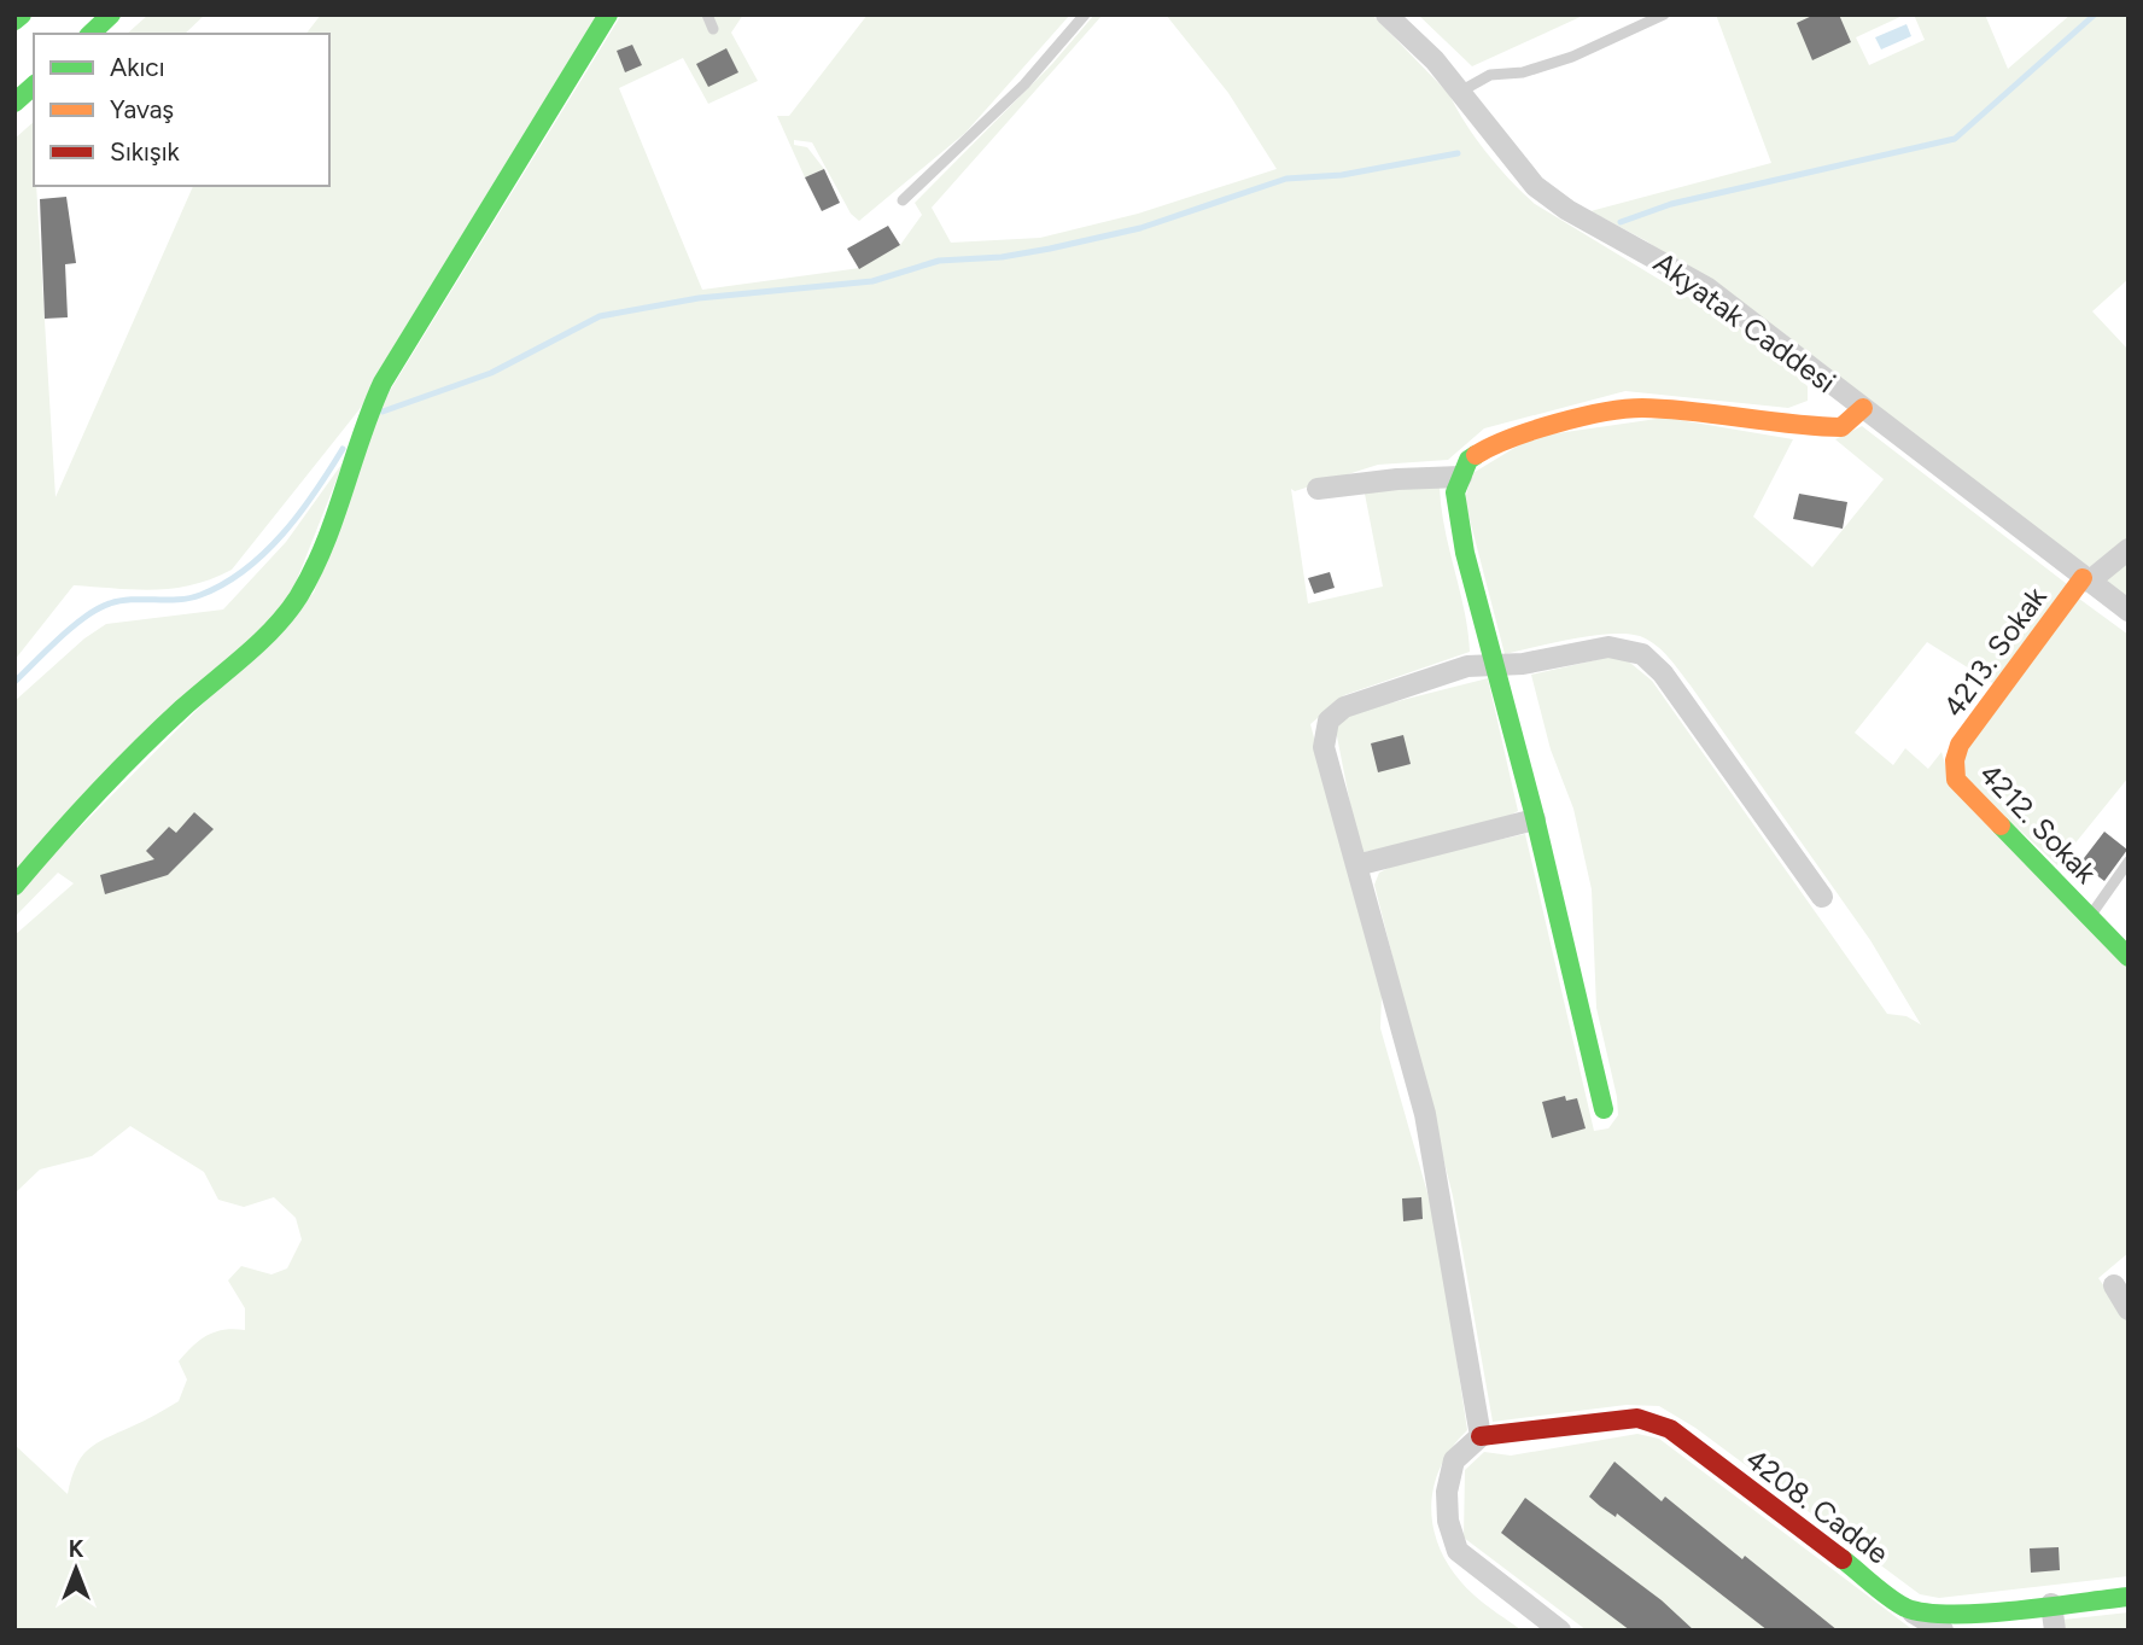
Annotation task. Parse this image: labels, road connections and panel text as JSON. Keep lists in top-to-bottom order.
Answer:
{
  "streets": {
    "main road": ["4213. Sokak", "4212. Sokak", "4208. Cadde"],
    "street": ["Akyatak Caddesi"]
  },
  "crossings": [
    ["Akyatak Caddesi", "4213. Sokak"],
    ["4213. Sokak", "4212. Sokak"]
  ],
  "legend": ["Akıcı", "Yavaş", "Sıkışık"],
  "north": "top"
}
